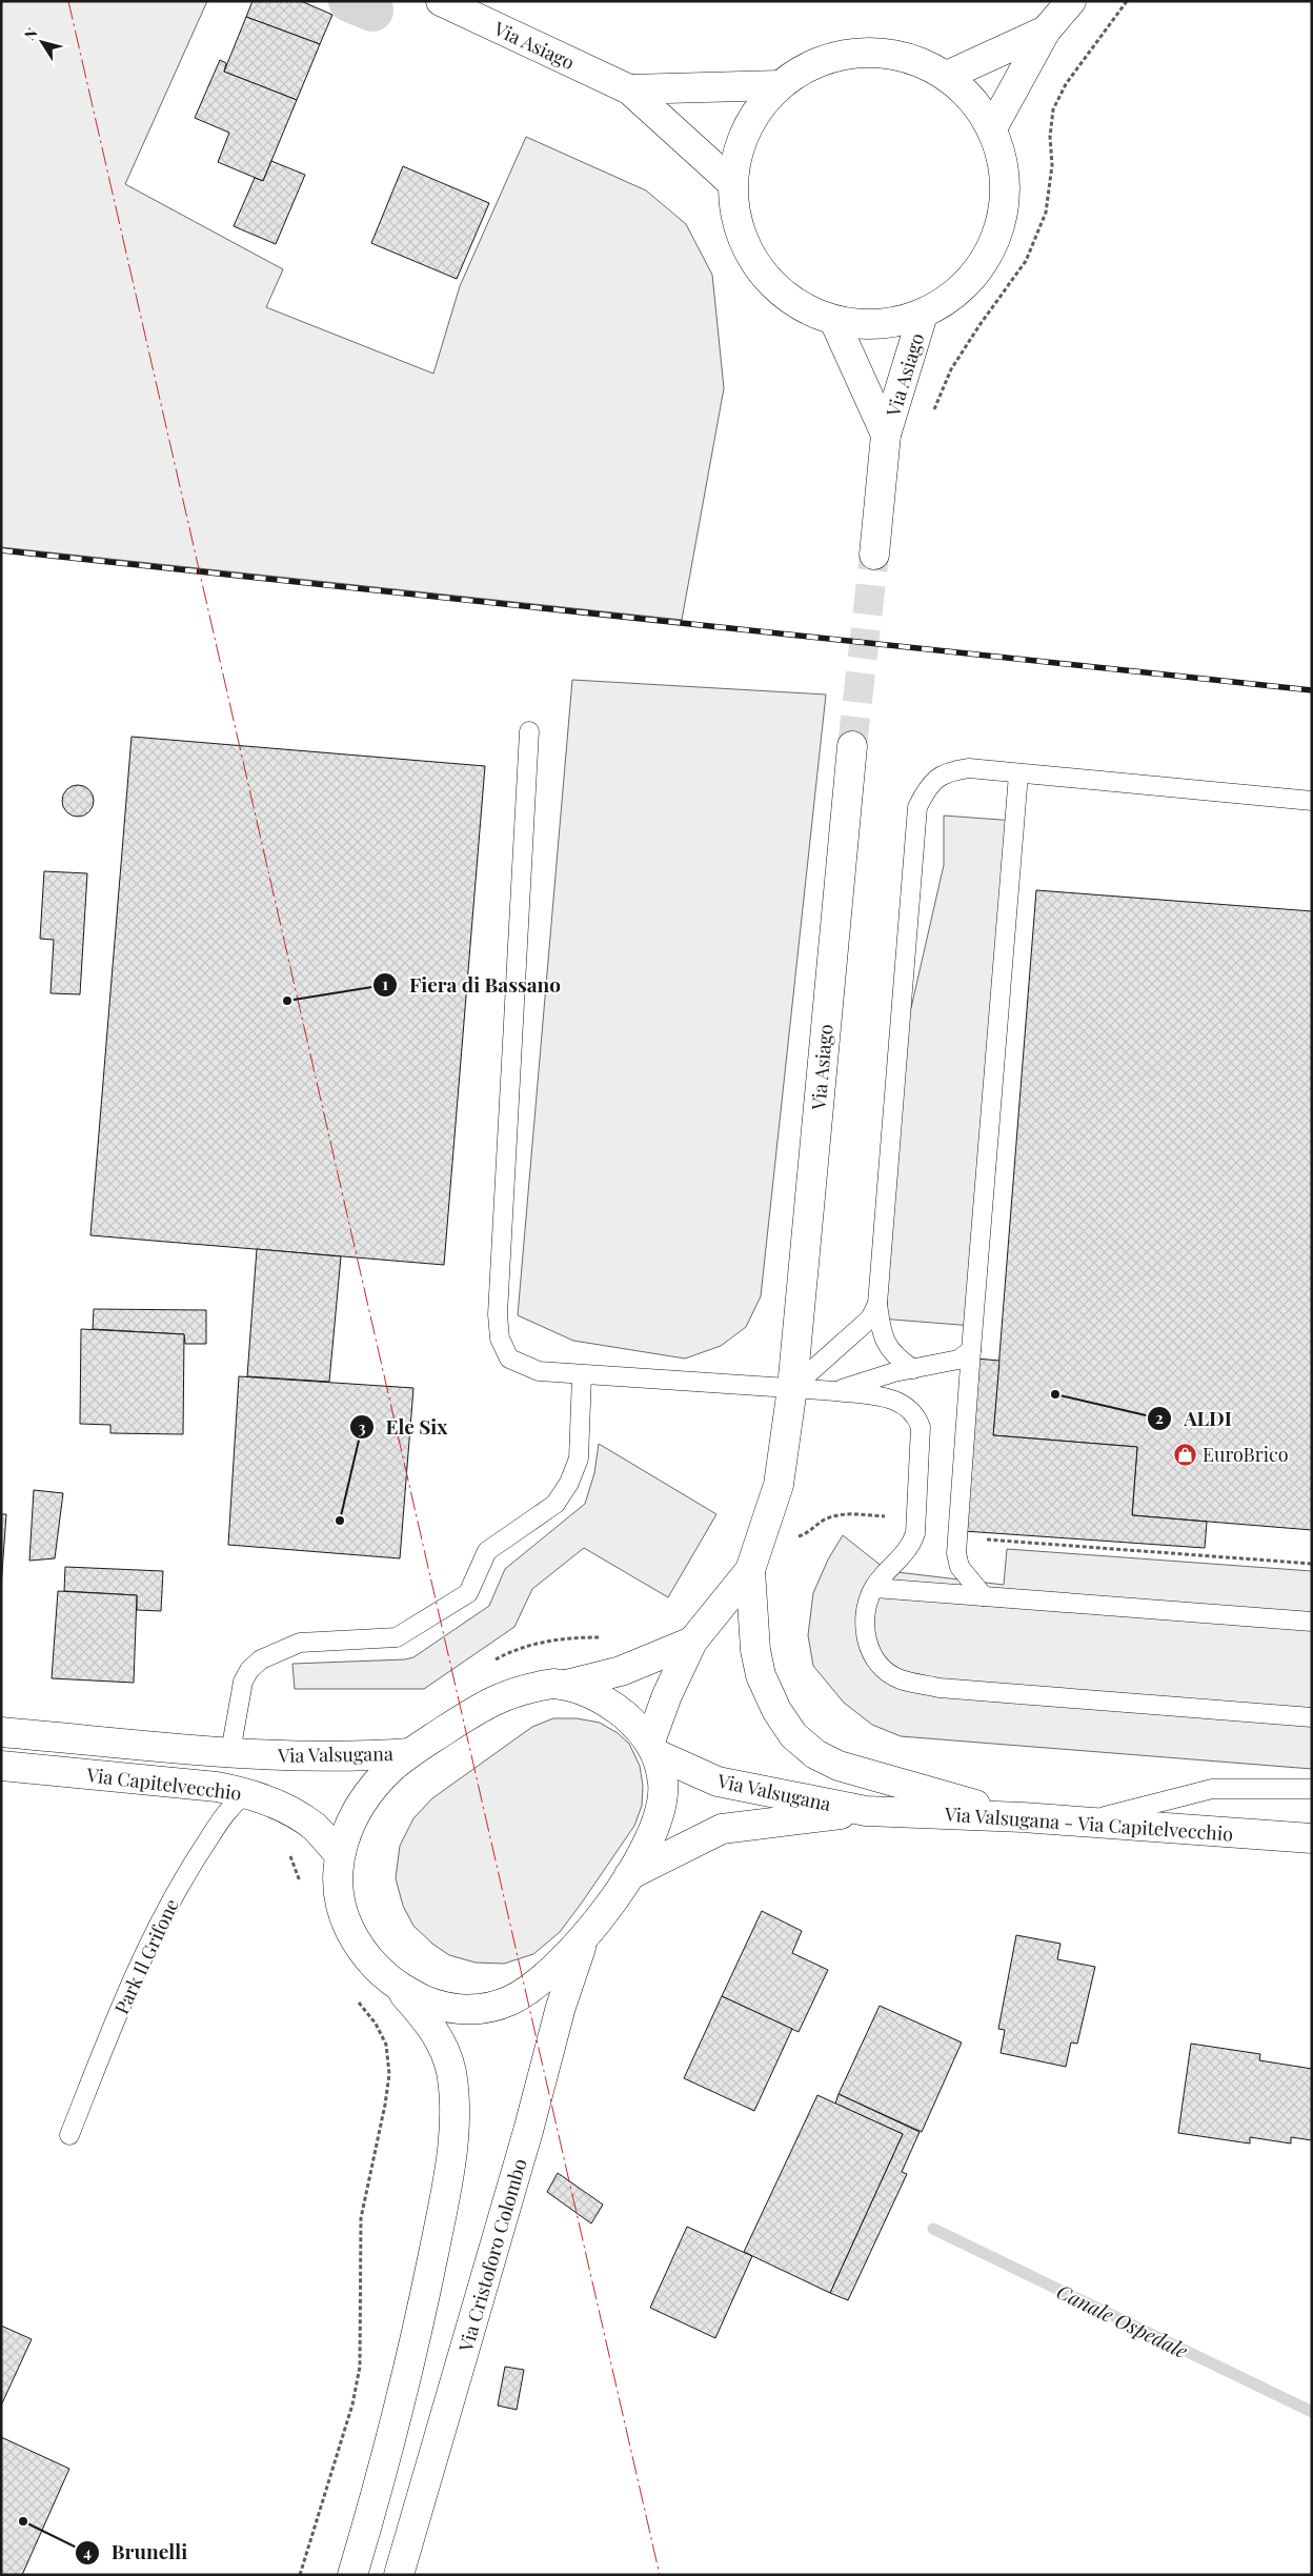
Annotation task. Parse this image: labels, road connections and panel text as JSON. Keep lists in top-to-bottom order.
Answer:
{
  "streets": {
    "main road": [
      "Via Asiago",
      "Via Valsugana",
      "Via Capitelvecchio",
      "Via Valsugana - Via Capitelvecchio",
      "Via Cristoforo Colombo"
    ],
    "lane": ["Park Il Grifone"]
  },
  "crossings": [
    ["Via Valsugana", "Via Valsugana - Via Capitelvecchio"],
    ["Via Capitelvecchio", "Park Il Grifone"]
  ],
  "water": ["Canale Ospedale"],
  "places": {
    "other": [
      "Fiera di Bassano",
      "ALDI",
      "Ele Six",
      "Brunelli"
    ],
    "shop": ["EuroBrico"]
  },
  "north": "top left"
}
